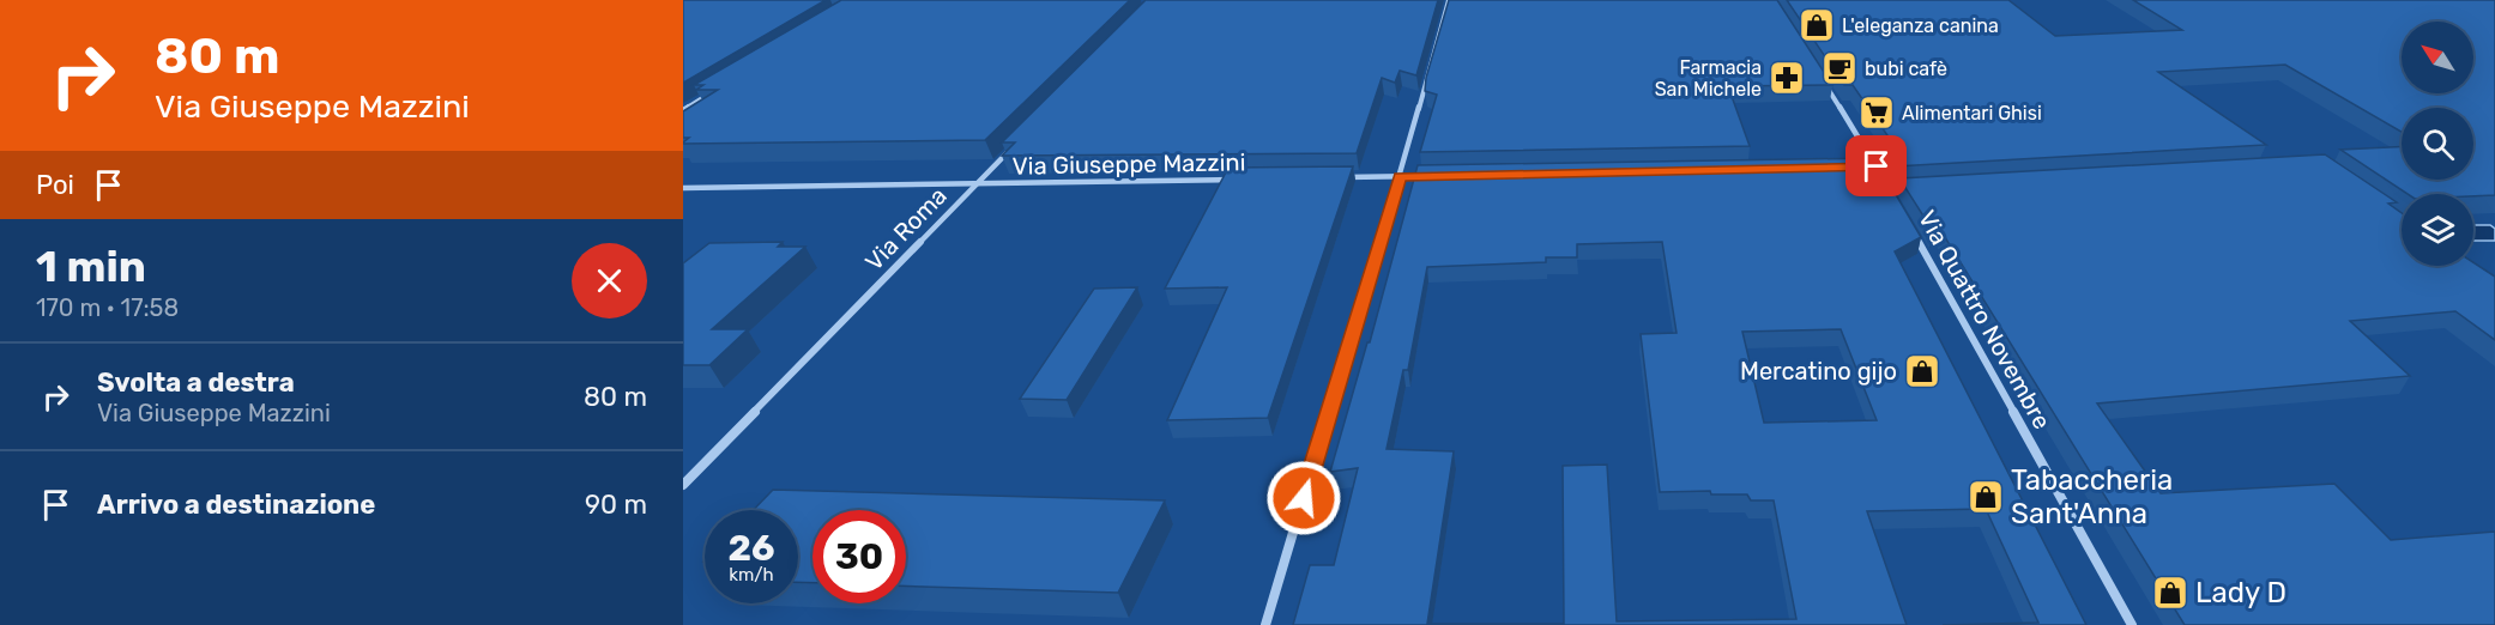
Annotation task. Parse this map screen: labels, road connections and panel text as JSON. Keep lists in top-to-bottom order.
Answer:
{
  "streets": {
    "street": ["Via Giuseppe Mazzini", "Via Roma", "Via Quattro Novembre"]
  },
  "crossings": [
    ["Via Giuseppe Mazzini", "Via Roma"]
  ],
  "places": {
    "shop": [
      "L'eleganza canina",
      "Mercatino gijo",
      "Tabaccheria Sant'Anna",
      "Lady D"
    ],
    "cafe": ["bubi cafè"],
    "pharmacy": ["Farmacia San Michele"],
    "supermarket": ["Alimentari Ghisi"]
  },
  "north": "top left",
  "page": {
    "turn": ["80 m", "Via Giuseppe Mazzini"],
    "then": "Poi",
    "heading": ["1 min", "170 m · 17:58"],
    "list": [
      {
        "name": "Svolta a destra",
        "note": "Via Giuseppe Mazzini",
        "value": "80 m"
      },
      {
        "name": "Arrivo a destinazione",
        "value": "90 m"
      }
    ],
    "speed": "26 km/h",
    "limit": "30"
  }
}
